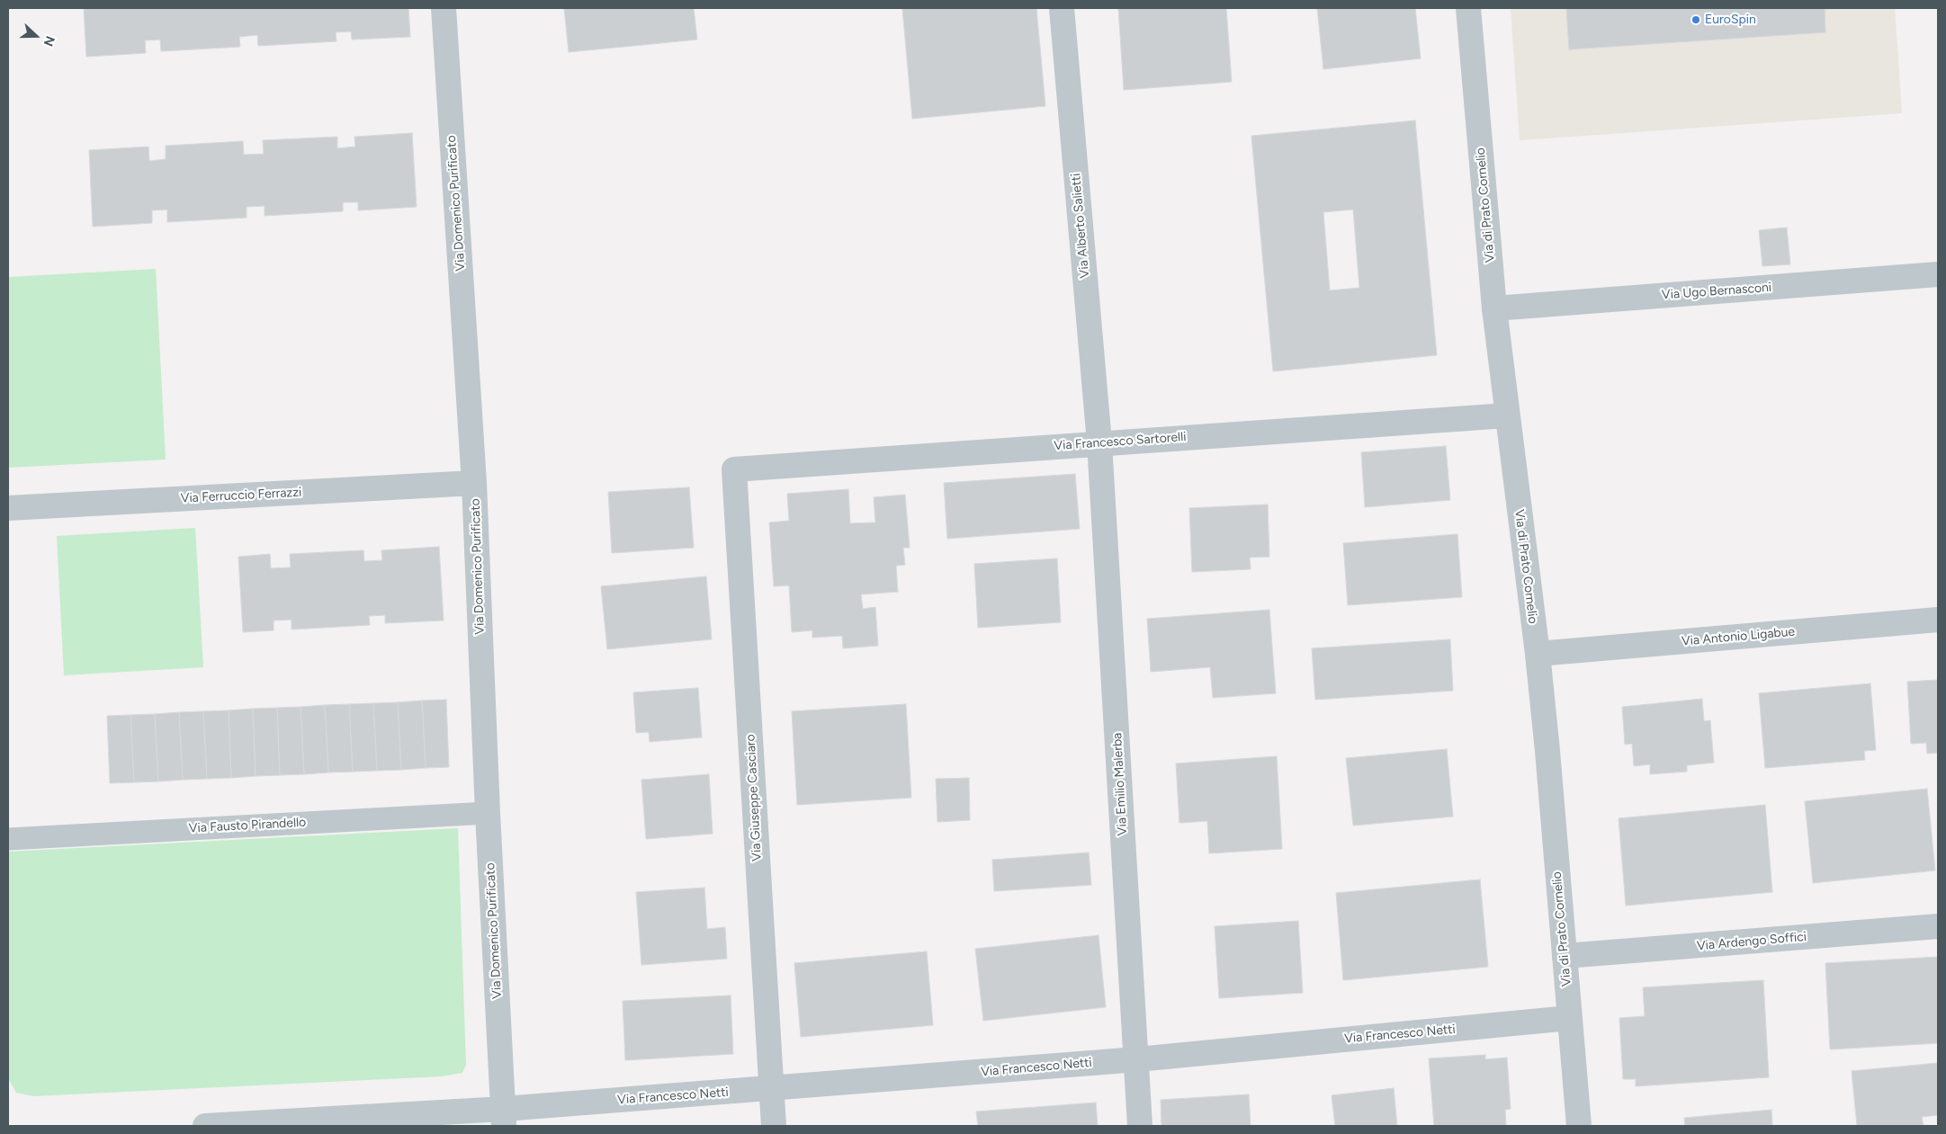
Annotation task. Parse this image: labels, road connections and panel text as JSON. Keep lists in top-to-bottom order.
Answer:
{
  "streets": {
    "street": [
      "Via Domenico Purificato",
      "Via di Prato Cornelio",
      "Via Alberto Salietti",
      "Via Ugo Bernasconi",
      "Via Francesco Sartorelli",
      "Via Ferruccio Ferrazzi",
      "Via Antonio Ligabue",
      "Via Emilio Malerba",
      "Via Giuseppe Casciaro",
      "Via Fausto Pirandello",
      "Via Ardengo Soffici",
      "Via Francesco Netti"
    ]
  },
  "crossings": [
    ["Via Domenico Purificato", "Via Ferruccio Ferrazzi"],
    ["Via Domenico Purificato", "Via Fausto Pirandello"],
    ["Via Domenico Purificato", "Via Francesco Netti"],
    ["Via di Prato Cornelio", "Via Ugo Bernasconi"],
    ["Via di Prato Cornelio", "Via Francesco Sartorelli"],
    ["Via di Prato Cornelio", "Via Antonio Ligabue"],
    ["Via di Prato Cornelio", "Via Ardengo Soffici"],
    ["Via di Prato Cornelio", "Via Francesco Netti"],
    ["Via Alberto Salietti", "Via Francesco Sartorelli"],
    ["Via Alberto Salietti", "Via Emilio Malerba"],
    ["Via Francesco Sartorelli", "Via Emilio Malerba"],
    ["Via Francesco Sartorelli", "Via Giuseppe Casciaro"],
    ["Via Emilio Malerba", "Via Francesco Netti"],
    ["Via Giuseppe Casciaro", "Via Francesco Netti"]
  ],
  "places": ["EuroSpin"],
  "north": "right"
}
